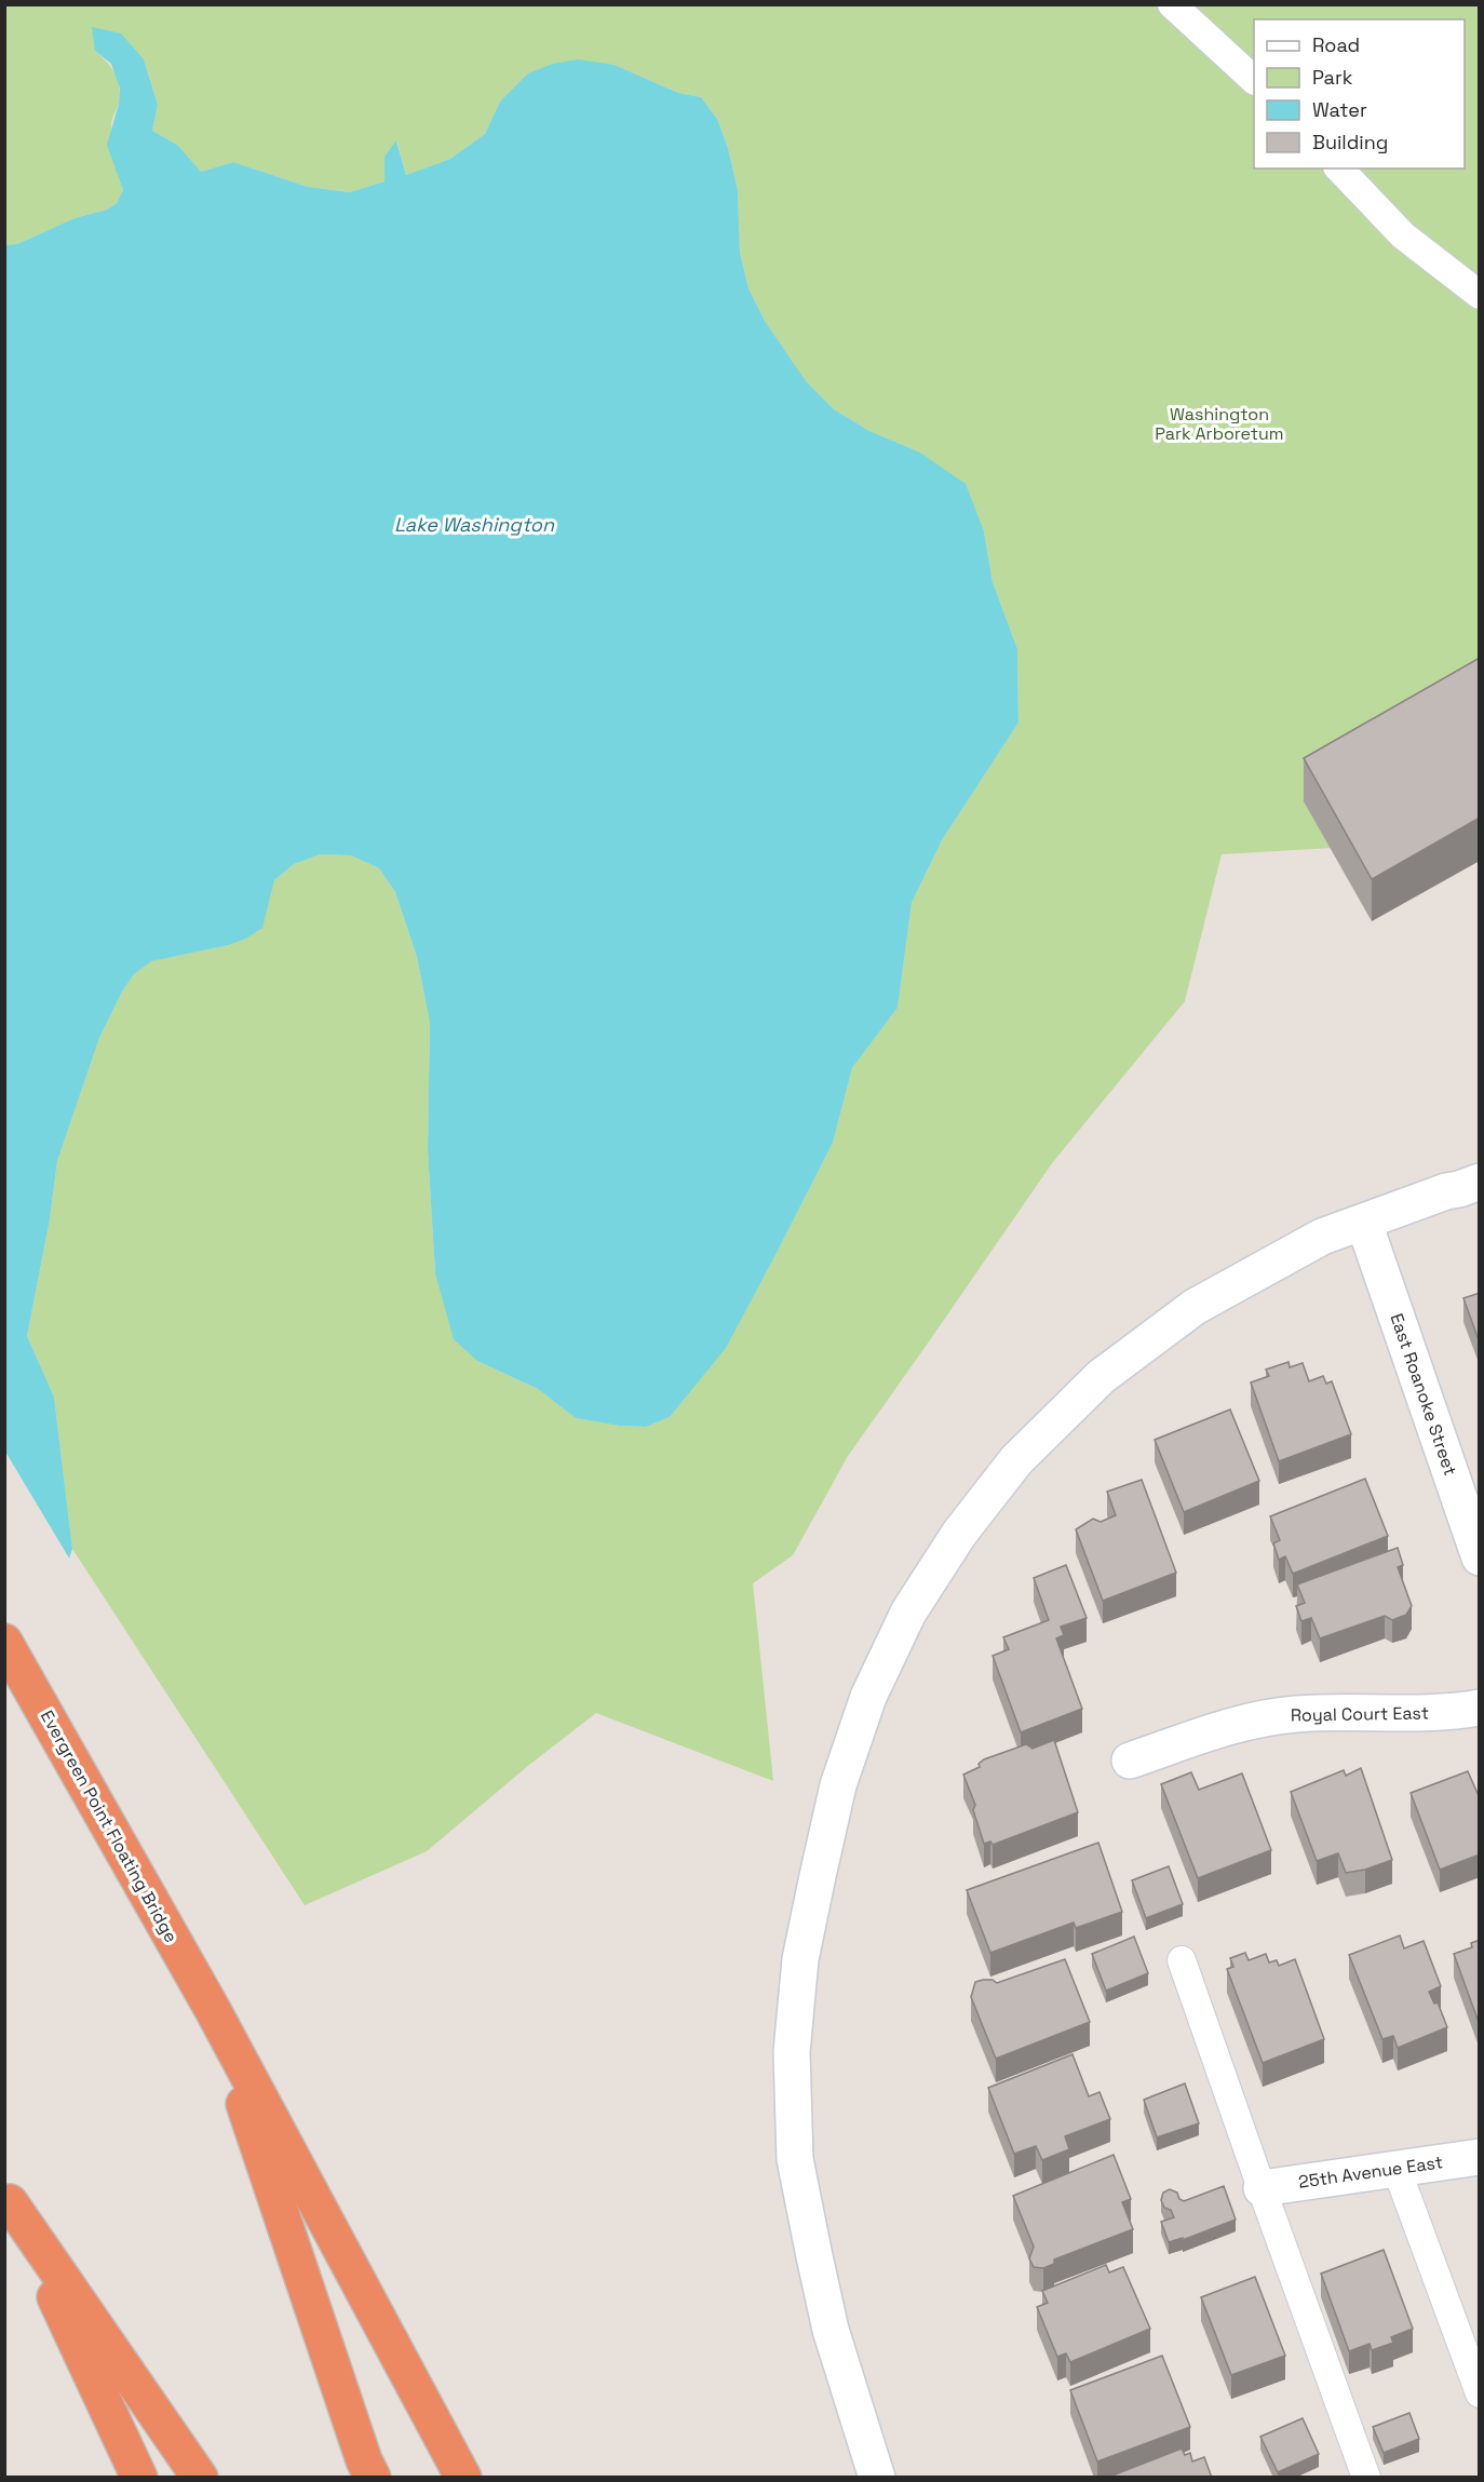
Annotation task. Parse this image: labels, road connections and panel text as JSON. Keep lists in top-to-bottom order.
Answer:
{
  "streets": {
    "highway": ["Evergreen Point Floating Bridge"],
    "main road": ["East Roanoke Street", "Royal Court East", "25th Avenue East"]
  },
  "water": ["Lake Washington"],
  "parks": ["Washington Park Arboretum"],
  "legend": [
    "Road",
    "Park",
    "Water",
    "Building"
  ]
}
